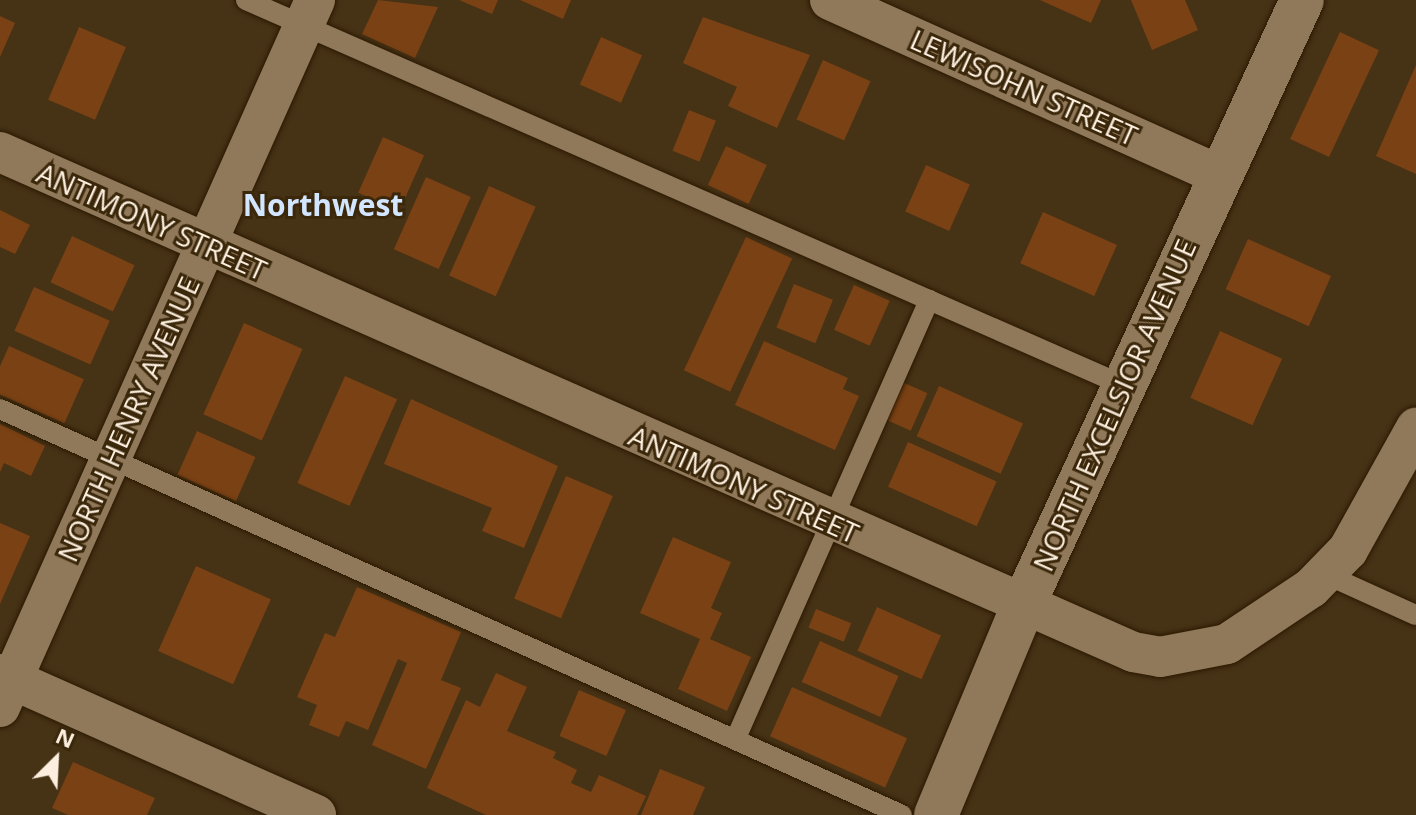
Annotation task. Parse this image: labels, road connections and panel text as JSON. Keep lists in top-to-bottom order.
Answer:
{
  "streets": {
    "street": [
      "LEWISOHN STREET",
      "ANTIMONY STREET",
      "NORTH EXCELSIOR AVENUE",
      "NORTH HENRY AVENUE"
    ]
  },
  "crossings": [
    ["LEWISOHN STREET", "NORTH EXCELSIOR AVENUE"],
    ["ANTIMONY STREET", "NORTH EXCELSIOR AVENUE"],
    ["ANTIMONY STREET", "NORTH HENRY AVENUE"]
  ],
  "districts": ["Northwest"],
  "north": "top right"
}
